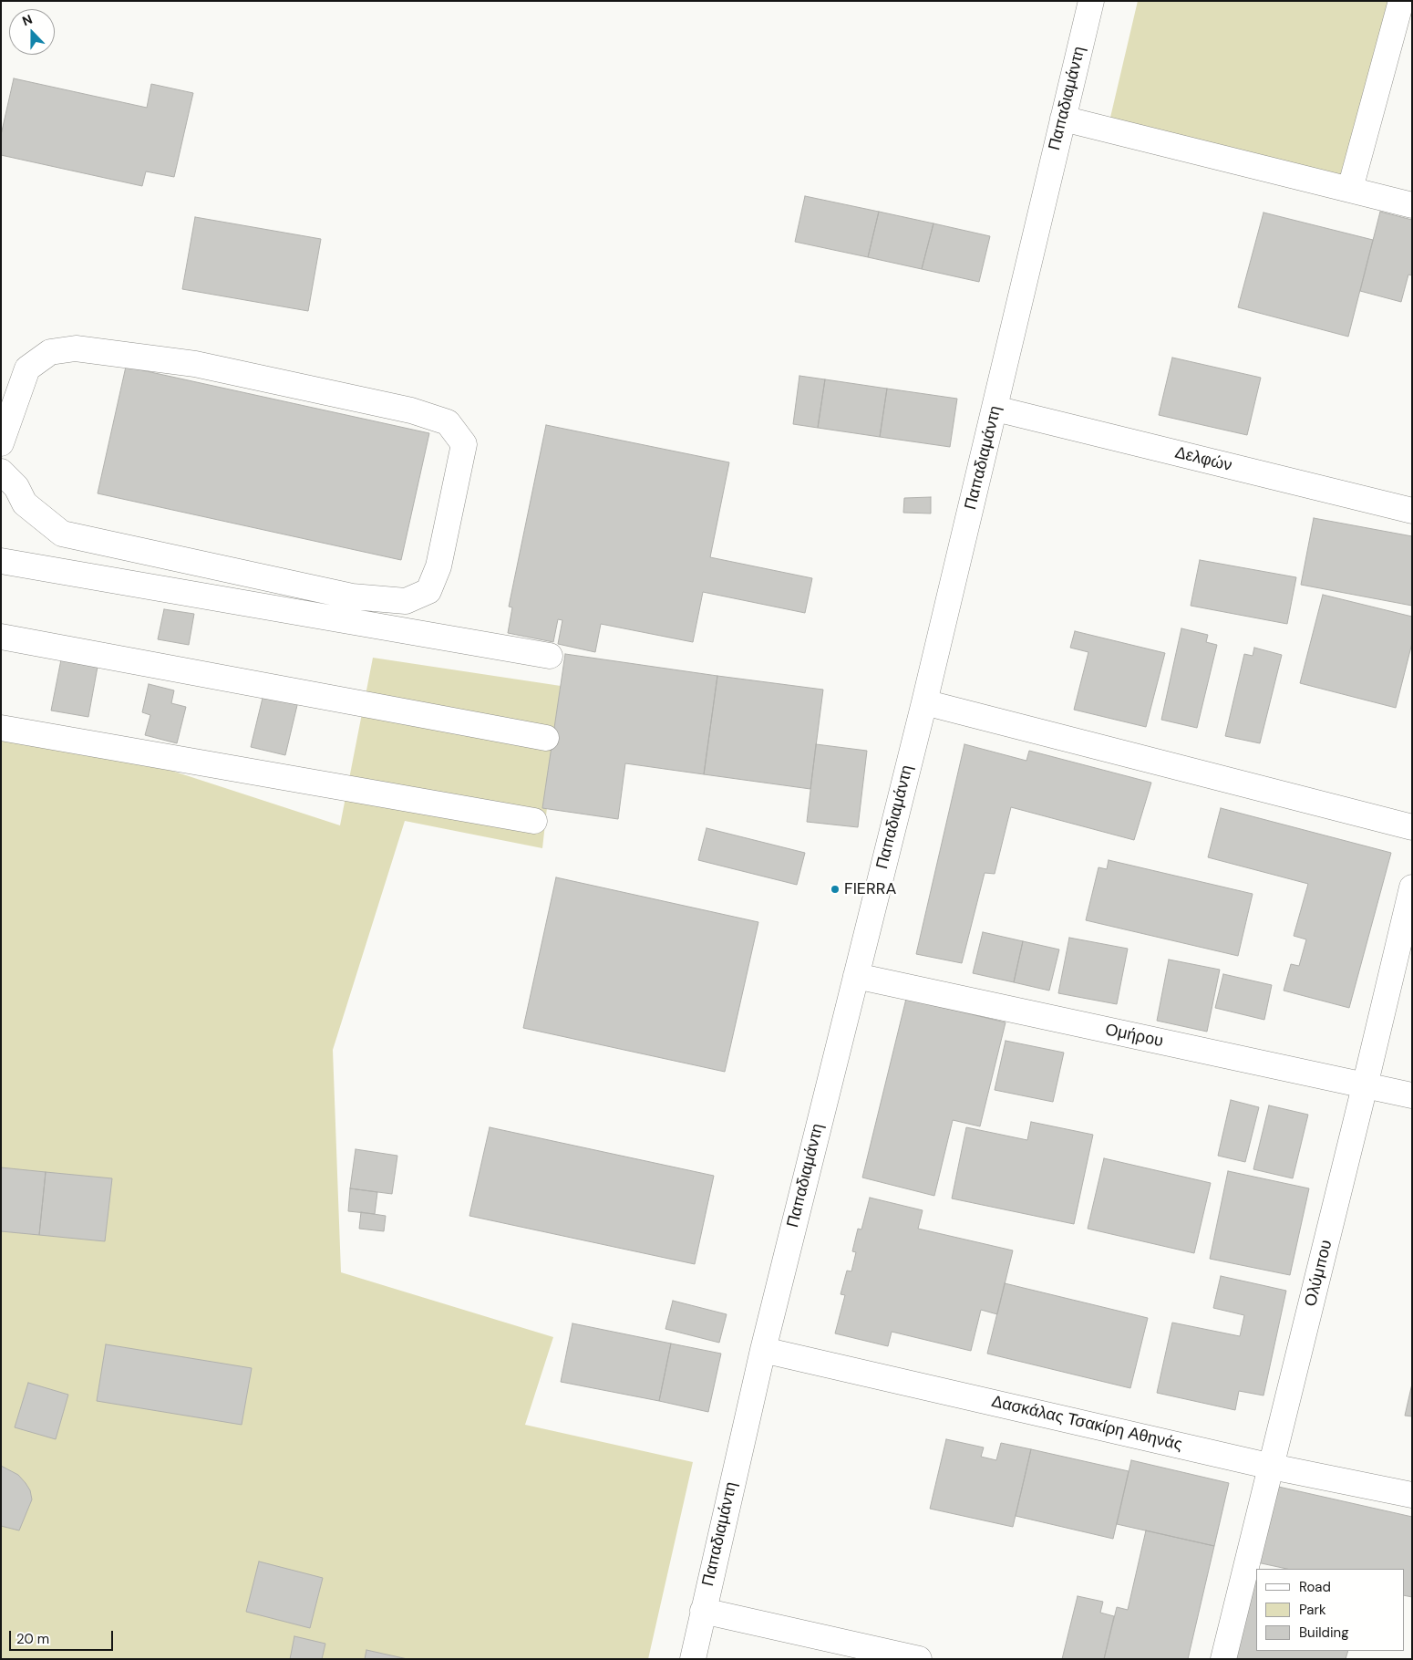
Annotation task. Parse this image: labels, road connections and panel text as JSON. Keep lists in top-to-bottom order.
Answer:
{
  "streets": {
    "street": [
      "Παπαδιαμάντη",
      "Δελφών",
      "Ομήρου",
      "Ολύμπου",
      "Δασκάλας Τσακίρη Αθηνάς"
    ]
  },
  "crossings": [
    ["Παπαδιαμάντη", "Δελφών"],
    ["Παπαδιαμάντη", "Ομήρου"],
    ["Παπαδιαμάντη", "Δασκάλας Τσακίρη Αθηνάς"],
    ["Ομήρου", "Ολύμπου"],
    ["Ολύμπου", "Δασκάλας Τσακίρη Αθηνάς"]
  ],
  "places": ["FIERRA"],
  "legend": ["Road", "Park", "Building"],
  "scale_bar": "20 m",
  "north": "top"
}
